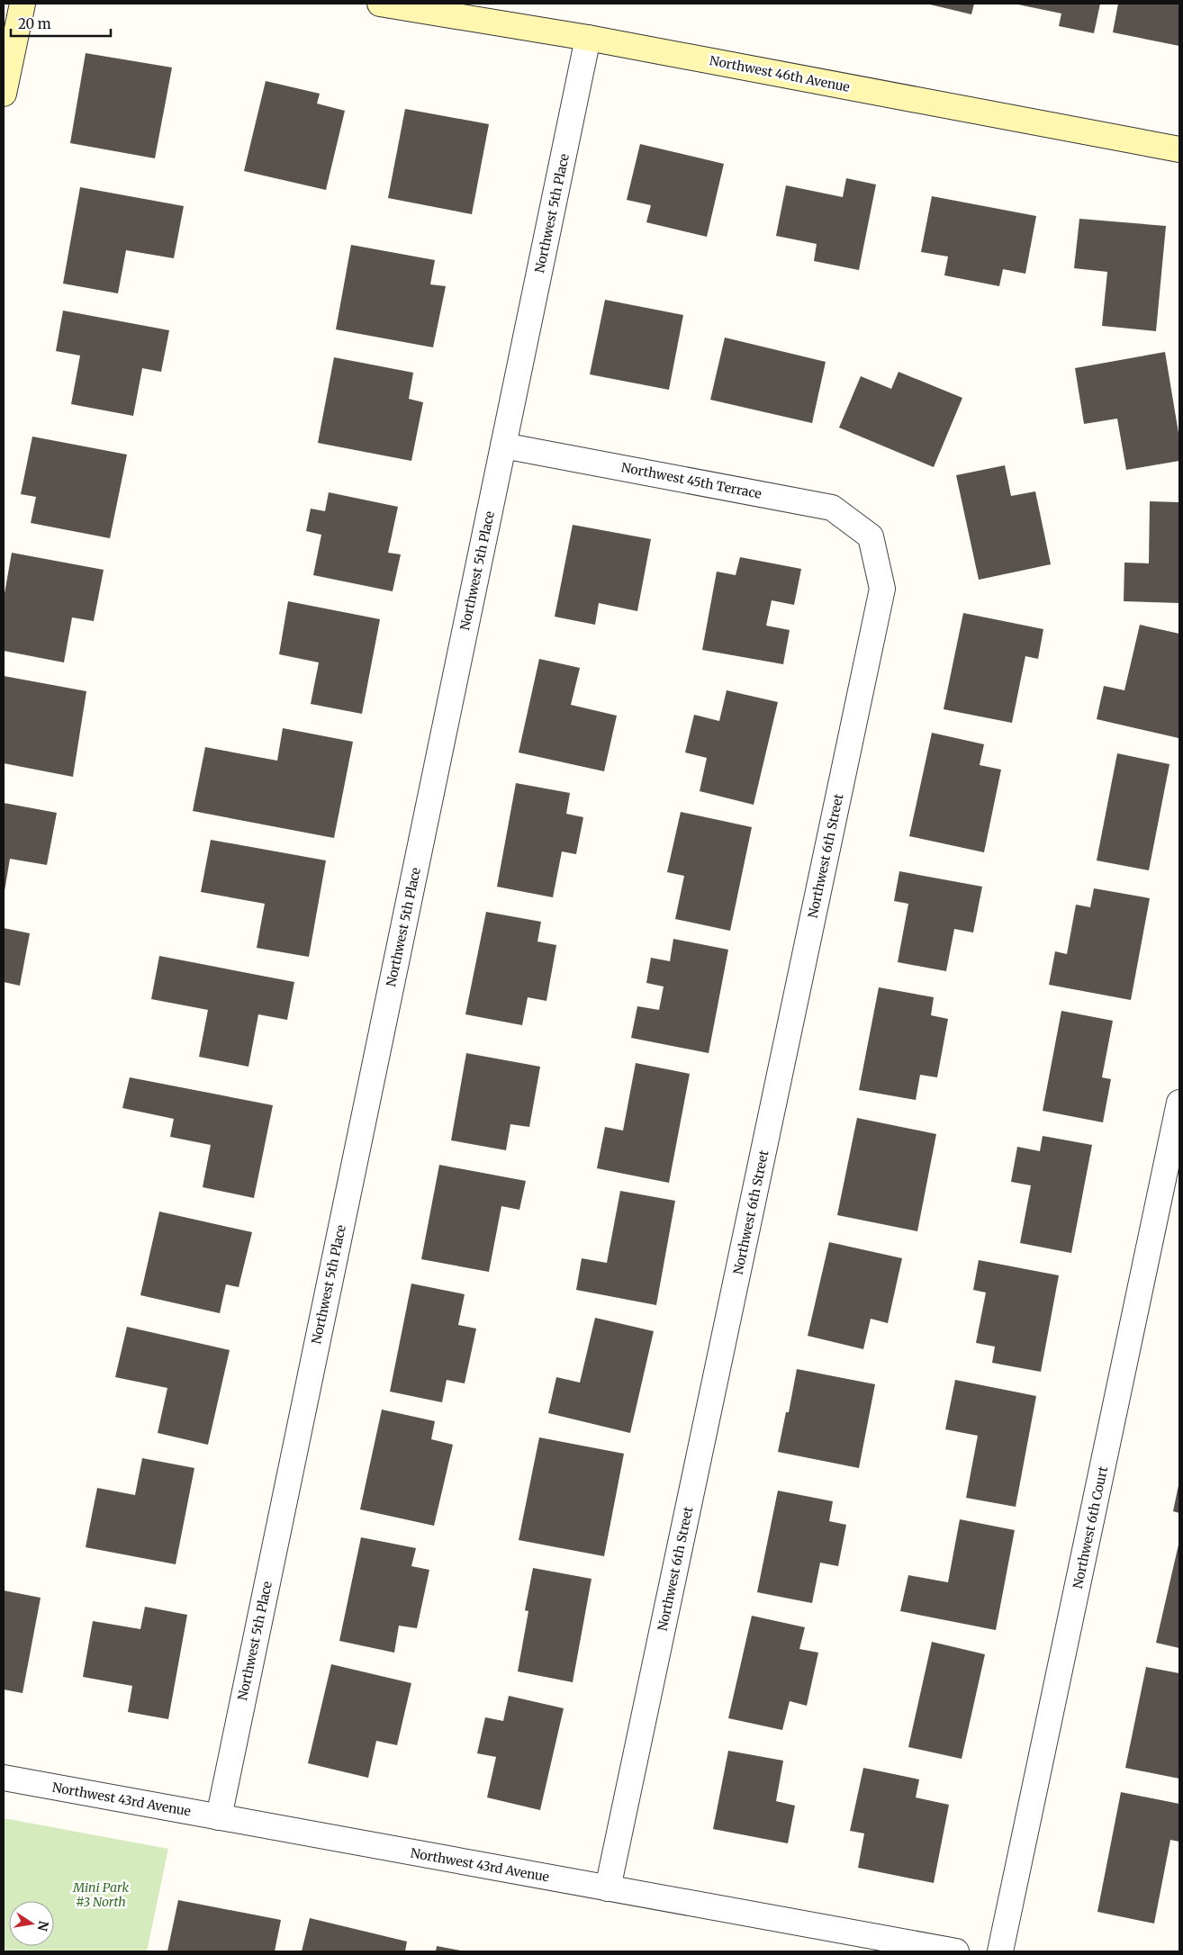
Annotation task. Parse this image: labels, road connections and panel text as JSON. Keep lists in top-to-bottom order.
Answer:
{
  "streets": {
    "street": [
      "Northwest 46th Avenue",
      "Northwest 5th Place",
      "Northwest 45th Terrace",
      "Northwest 6th Street",
      "Northwest 6th Court",
      "Northwest 43rd Avenue"
    ]
  },
  "crossings": [
    ["Northwest 46th Avenue", "Northwest 5th Place"],
    ["Northwest 5th Place", "Northwest 45th Terrace"],
    ["Northwest 5th Place", "Northwest 43rd Avenue"],
    ["Northwest 45th Terrace", "Northwest 6th Street"],
    ["Northwest 6th Street", "Northwest 43rd Avenue"]
  ],
  "parks": ["Mini Park #3 North"],
  "scale_bar": "20 m",
  "north": "right"
}
